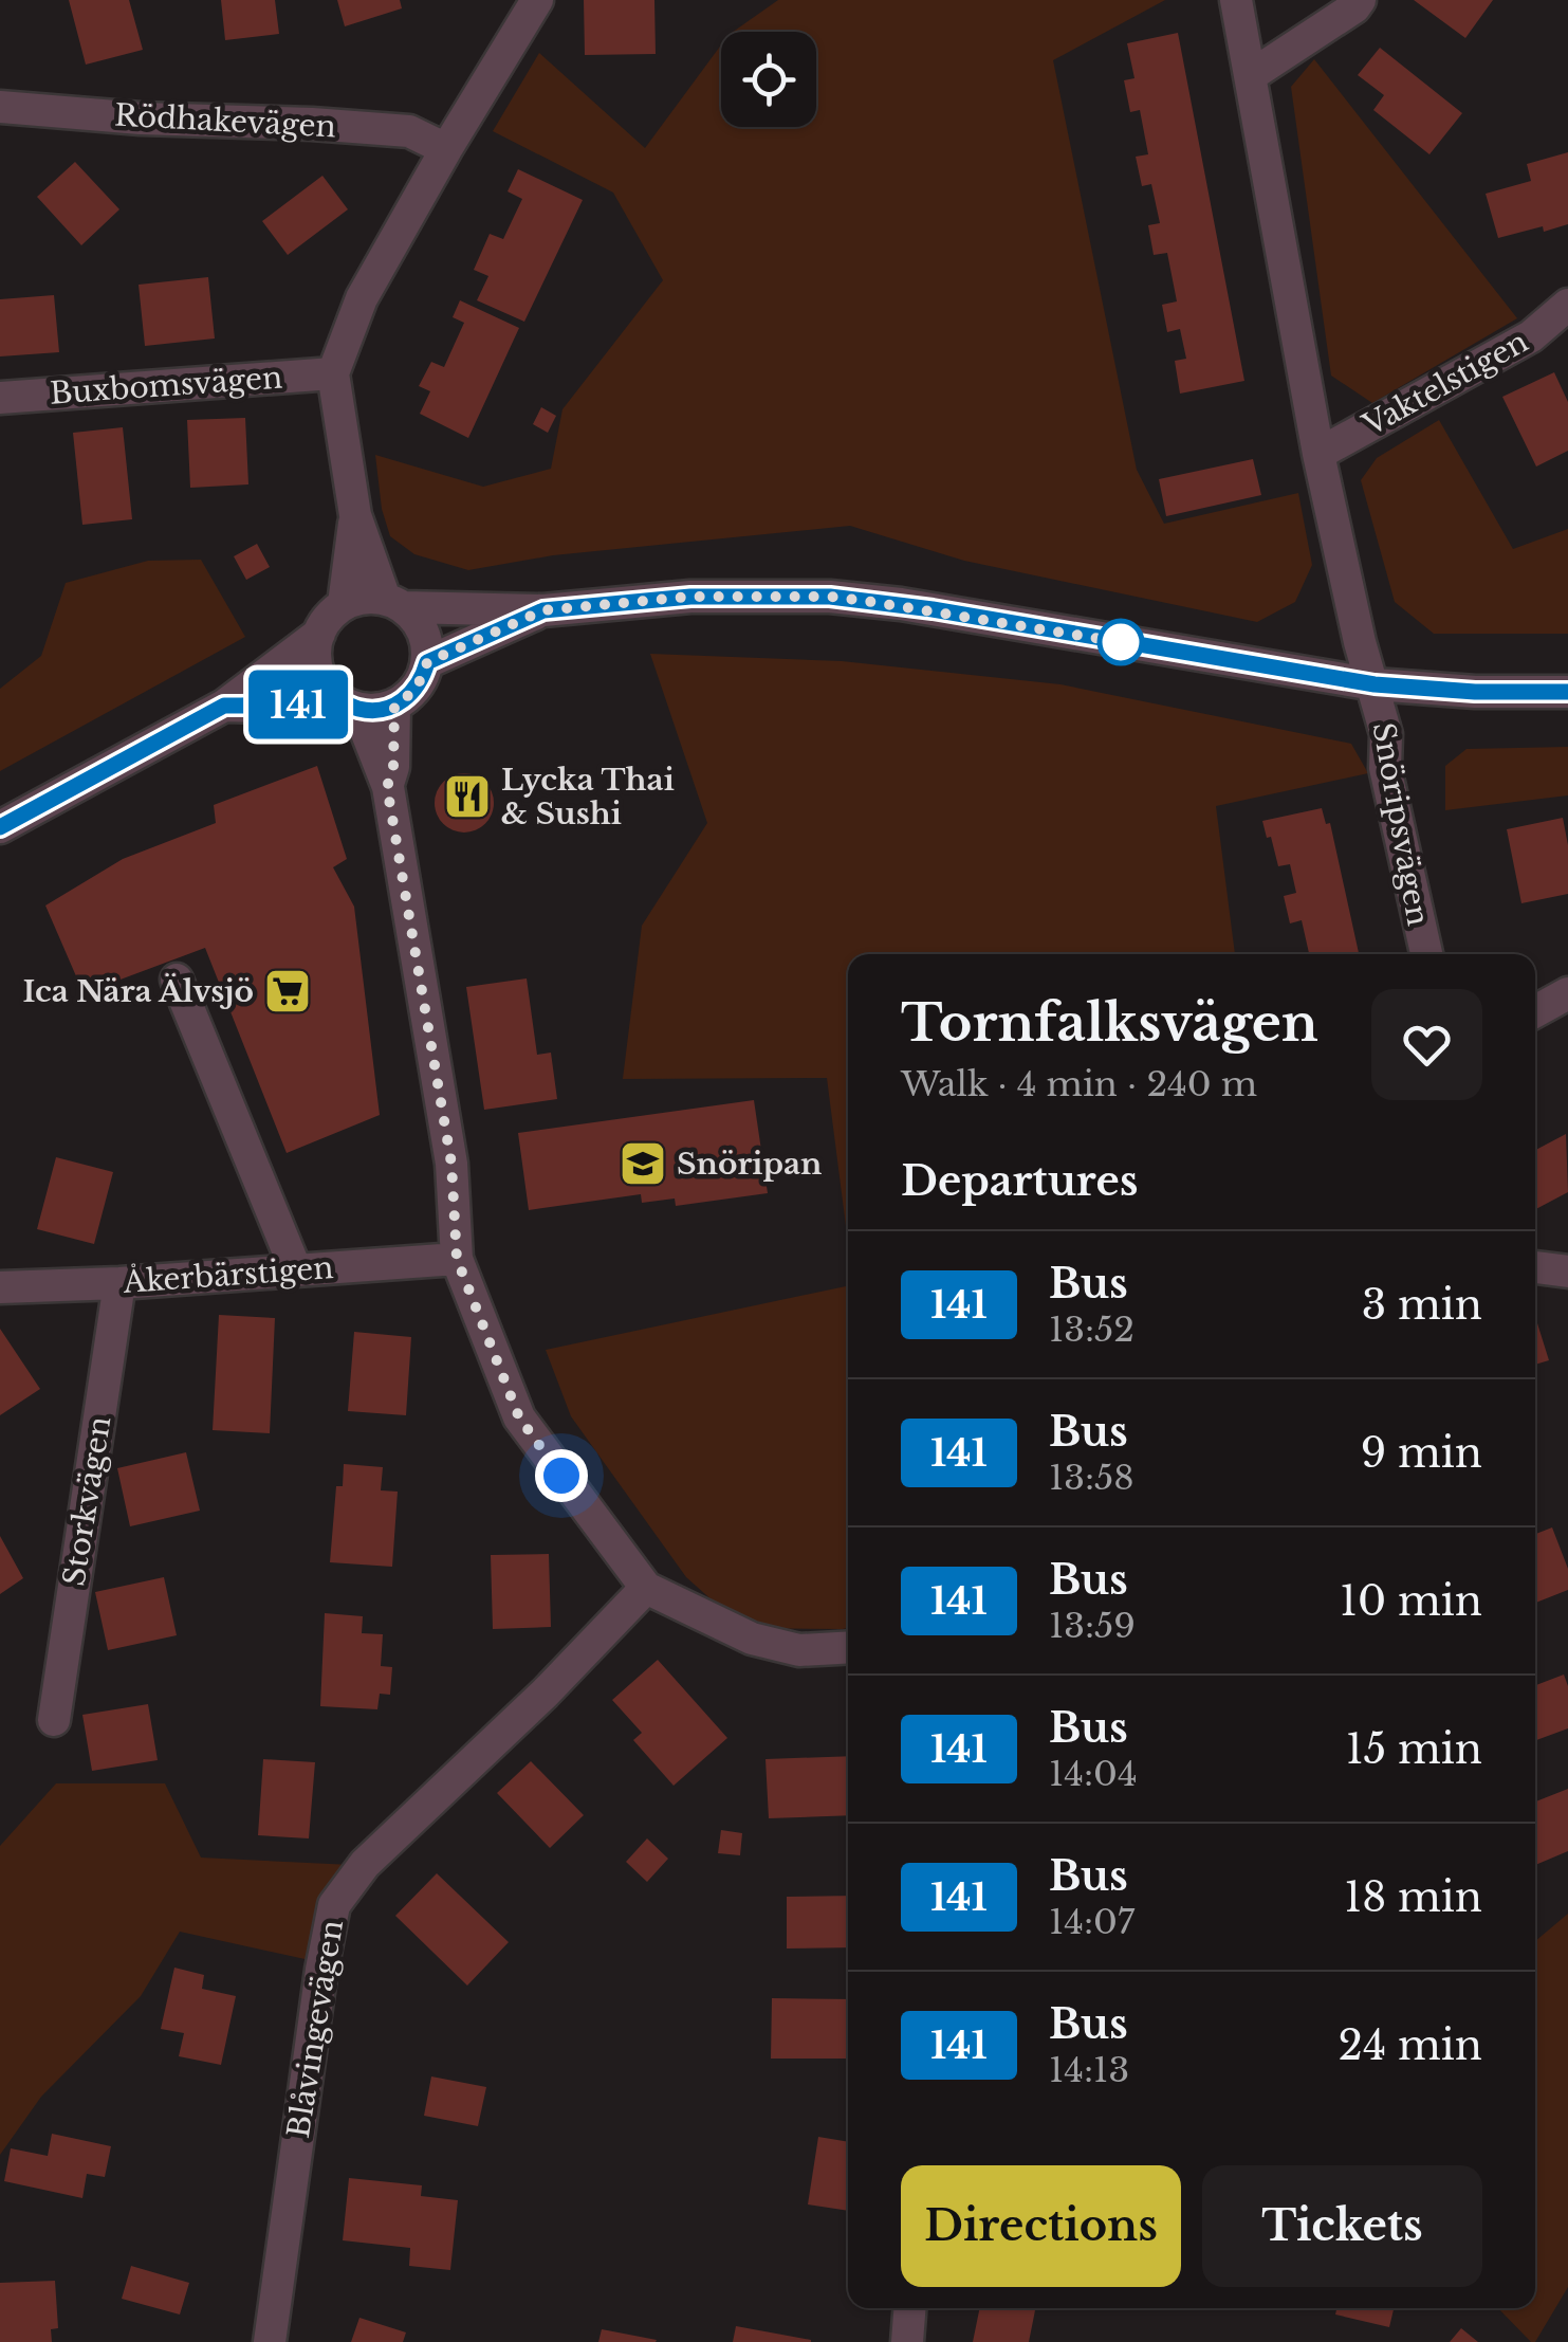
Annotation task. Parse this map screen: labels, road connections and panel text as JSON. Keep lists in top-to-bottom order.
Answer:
{
  "streets": {
    "street": [
      "Rödhakevägen",
      "Vaktelstigen",
      "Buxbomsvägen",
      "Snöripsvägen",
      "Åkerbärstigen",
      "Storkvägen",
      "Blåvingevägen"
    ]
  },
  "crossings": [
    ["Vaktelstigen", "Snöripsvägen"],
    ["Åkerbärstigen", "Storkvägen"]
  ],
  "places": {
    "restaurant": ["Lycka Thai & Sushi"],
    "supermarket": ["Ica Nära Älvsjö"],
    "school or university": ["Snöripan"]
  },
  "lines": ["bus line 141"],
  "page": {
    "on_map": "141",
    "heading": [
      ["Tornfalksvägen", "Walk · 4 min · 240 m"],
      "Departures"
    ],
    "list": [
      {
        "mark": "141",
        "name": "Bus",
        "note": "13:52",
        "value": "3 min"
      },
      {
        "mark": "141",
        "name": "Bus",
        "note": "13:58",
        "value": "9 min"
      },
      {
        "mark": "141",
        "name": "Bus",
        "note": "13:59",
        "value": "10 min"
      },
      {
        "mark": "141",
        "name": "Bus",
        "note": "14:04",
        "value": "15 min"
      },
      {
        "mark": "141",
        "name": "Bus",
        "note": "14:07",
        "value": "18 min"
      },
      {
        "mark": "141",
        "name": "Bus",
        "note": "14:13",
        "value": "24 min"
      }
    ],
    "buttons": ["Directions", "Tickets"]
  }
}
